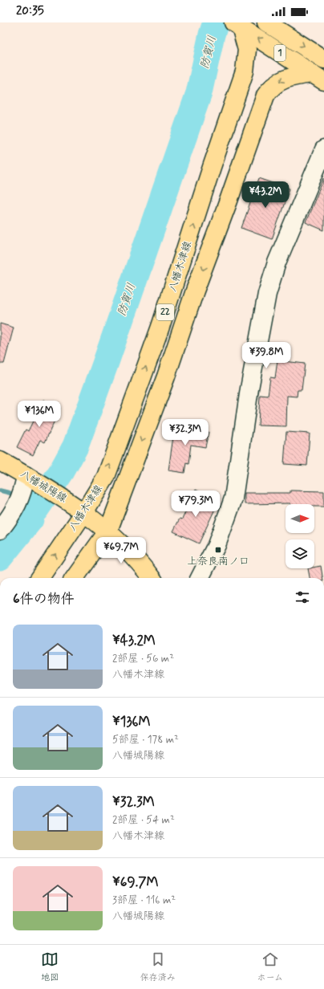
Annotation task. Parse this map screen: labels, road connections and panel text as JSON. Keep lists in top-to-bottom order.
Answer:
{
  "streets": {
    "main road": [
      "1",
      "八幡木津線",
      "22",
      "八幡城陽線"
    ]
  },
  "crossings": [
    ["1", "八幡木津線"],
    ["八幡木津線", "八幡城陽線"]
  ],
  "water": ["防賀川"],
  "places": {
    "transit": ["上奈良南ノ口"]
  },
  "north": "right",
  "page": {
    "status": "20:35",
    "price": [
      "¥43.2M",
      "¥39.8M",
      "¥136M",
      "¥32.3M",
      "¥79.3M",
      "¥69.7M"
    ],
    "heading": "6件の物件",
    "list": [
      {
        "name": "¥43.2M",
        "note": "2部屋 · 56 m² · 八幡木津線"
      },
      {
        "name": "¥136M",
        "note": "5部屋 · 178 m² · 八幡城陽線"
      },
      {
        "name": "¥32.3M",
        "note": "2部屋 · 54 m² · 八幡木津線"
      },
      {
        "name": "¥69.7M",
        "note": "3部屋 · 116 m² · 八幡城陽線"
      }
    ],
    "tabs": ["地図", "保存済み", "ホーム"]
  }
}
